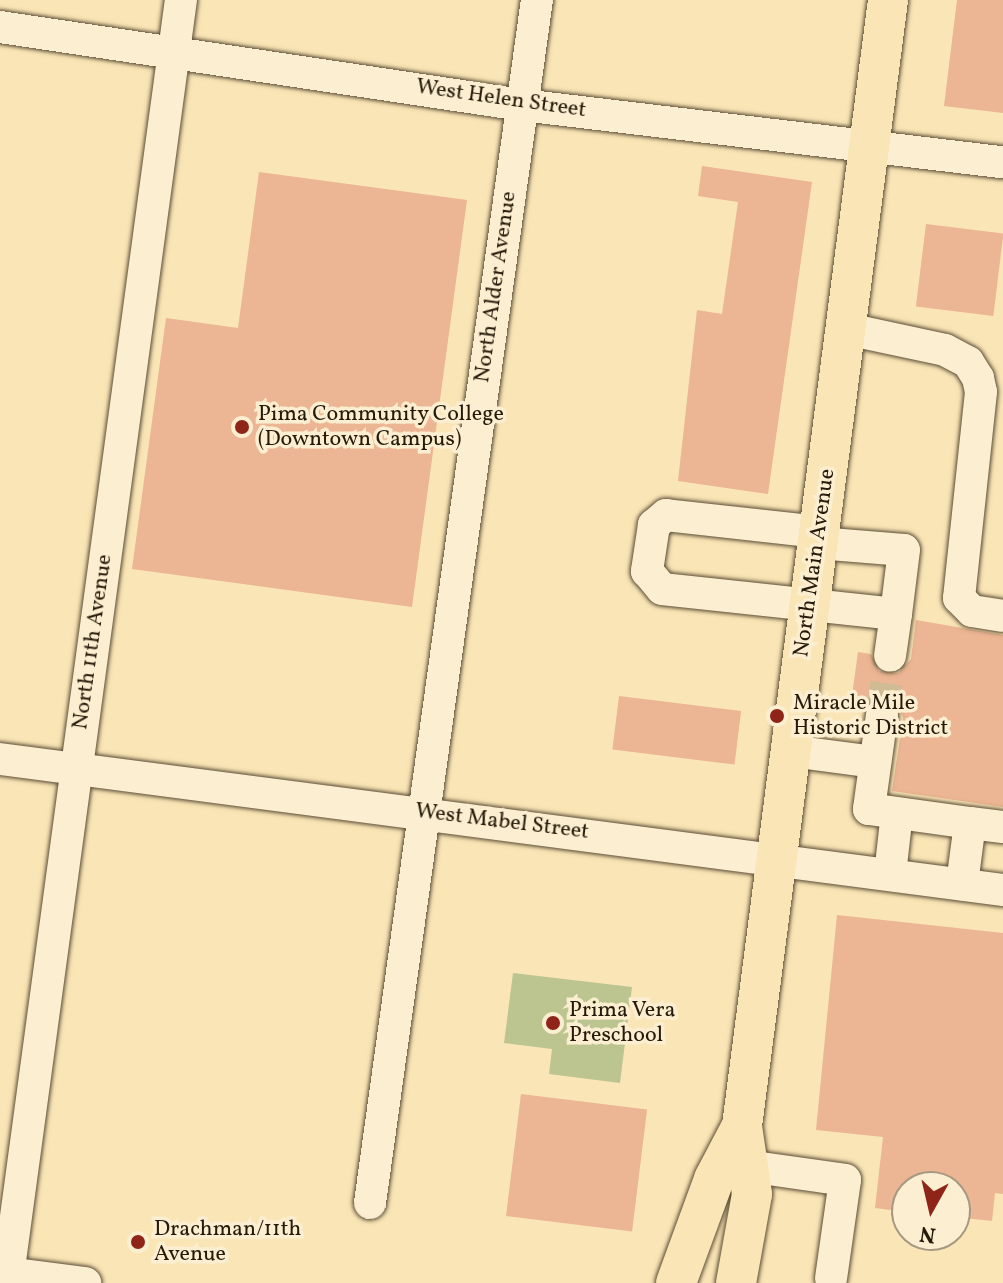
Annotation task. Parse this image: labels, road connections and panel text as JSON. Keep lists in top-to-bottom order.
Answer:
{
  "streets": {
    "main road": ["North Main Avenue"],
    "street": [
      "West Helen Street",
      "North Alder Avenue",
      "North 11th Avenue",
      "West Mabel Street"
    ]
  },
  "crossings": [
    ["West Helen Street", "North Alder Avenue"],
    ["West Helen Street", "North Main Avenue"],
    ["West Helen Street", "North 11th Avenue"],
    ["North Alder Avenue", "West Mabel Street"],
    ["North Main Avenue", "West Mabel Street"],
    ["North 11th Avenue", "West Mabel Street"]
  ],
  "places": [
    "Pima Community College (Downtown Campus)",
    "Miracle Mile Historic District",
    "Prima Vera Preschool",
    "Drachman/11th Avenue"
  ],
  "north": "bottom"
}
